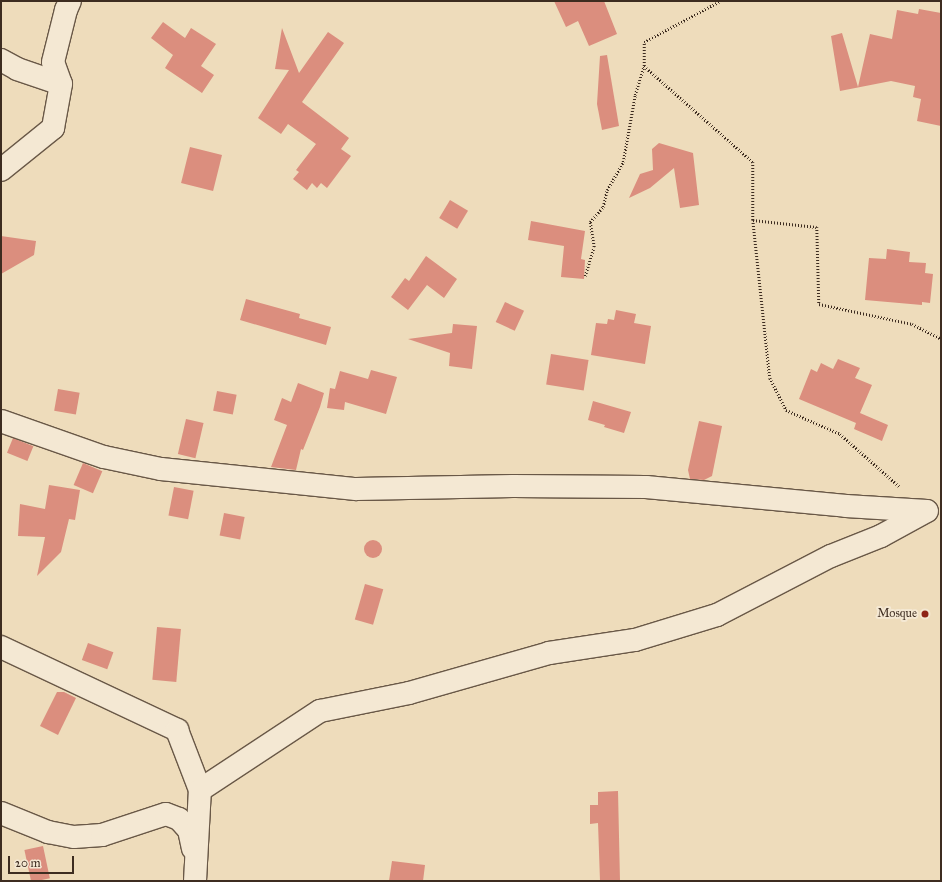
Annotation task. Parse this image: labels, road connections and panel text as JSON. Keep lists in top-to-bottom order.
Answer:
{
  "places": ["Mosque"],
  "scale_bar": "20 m"
}
